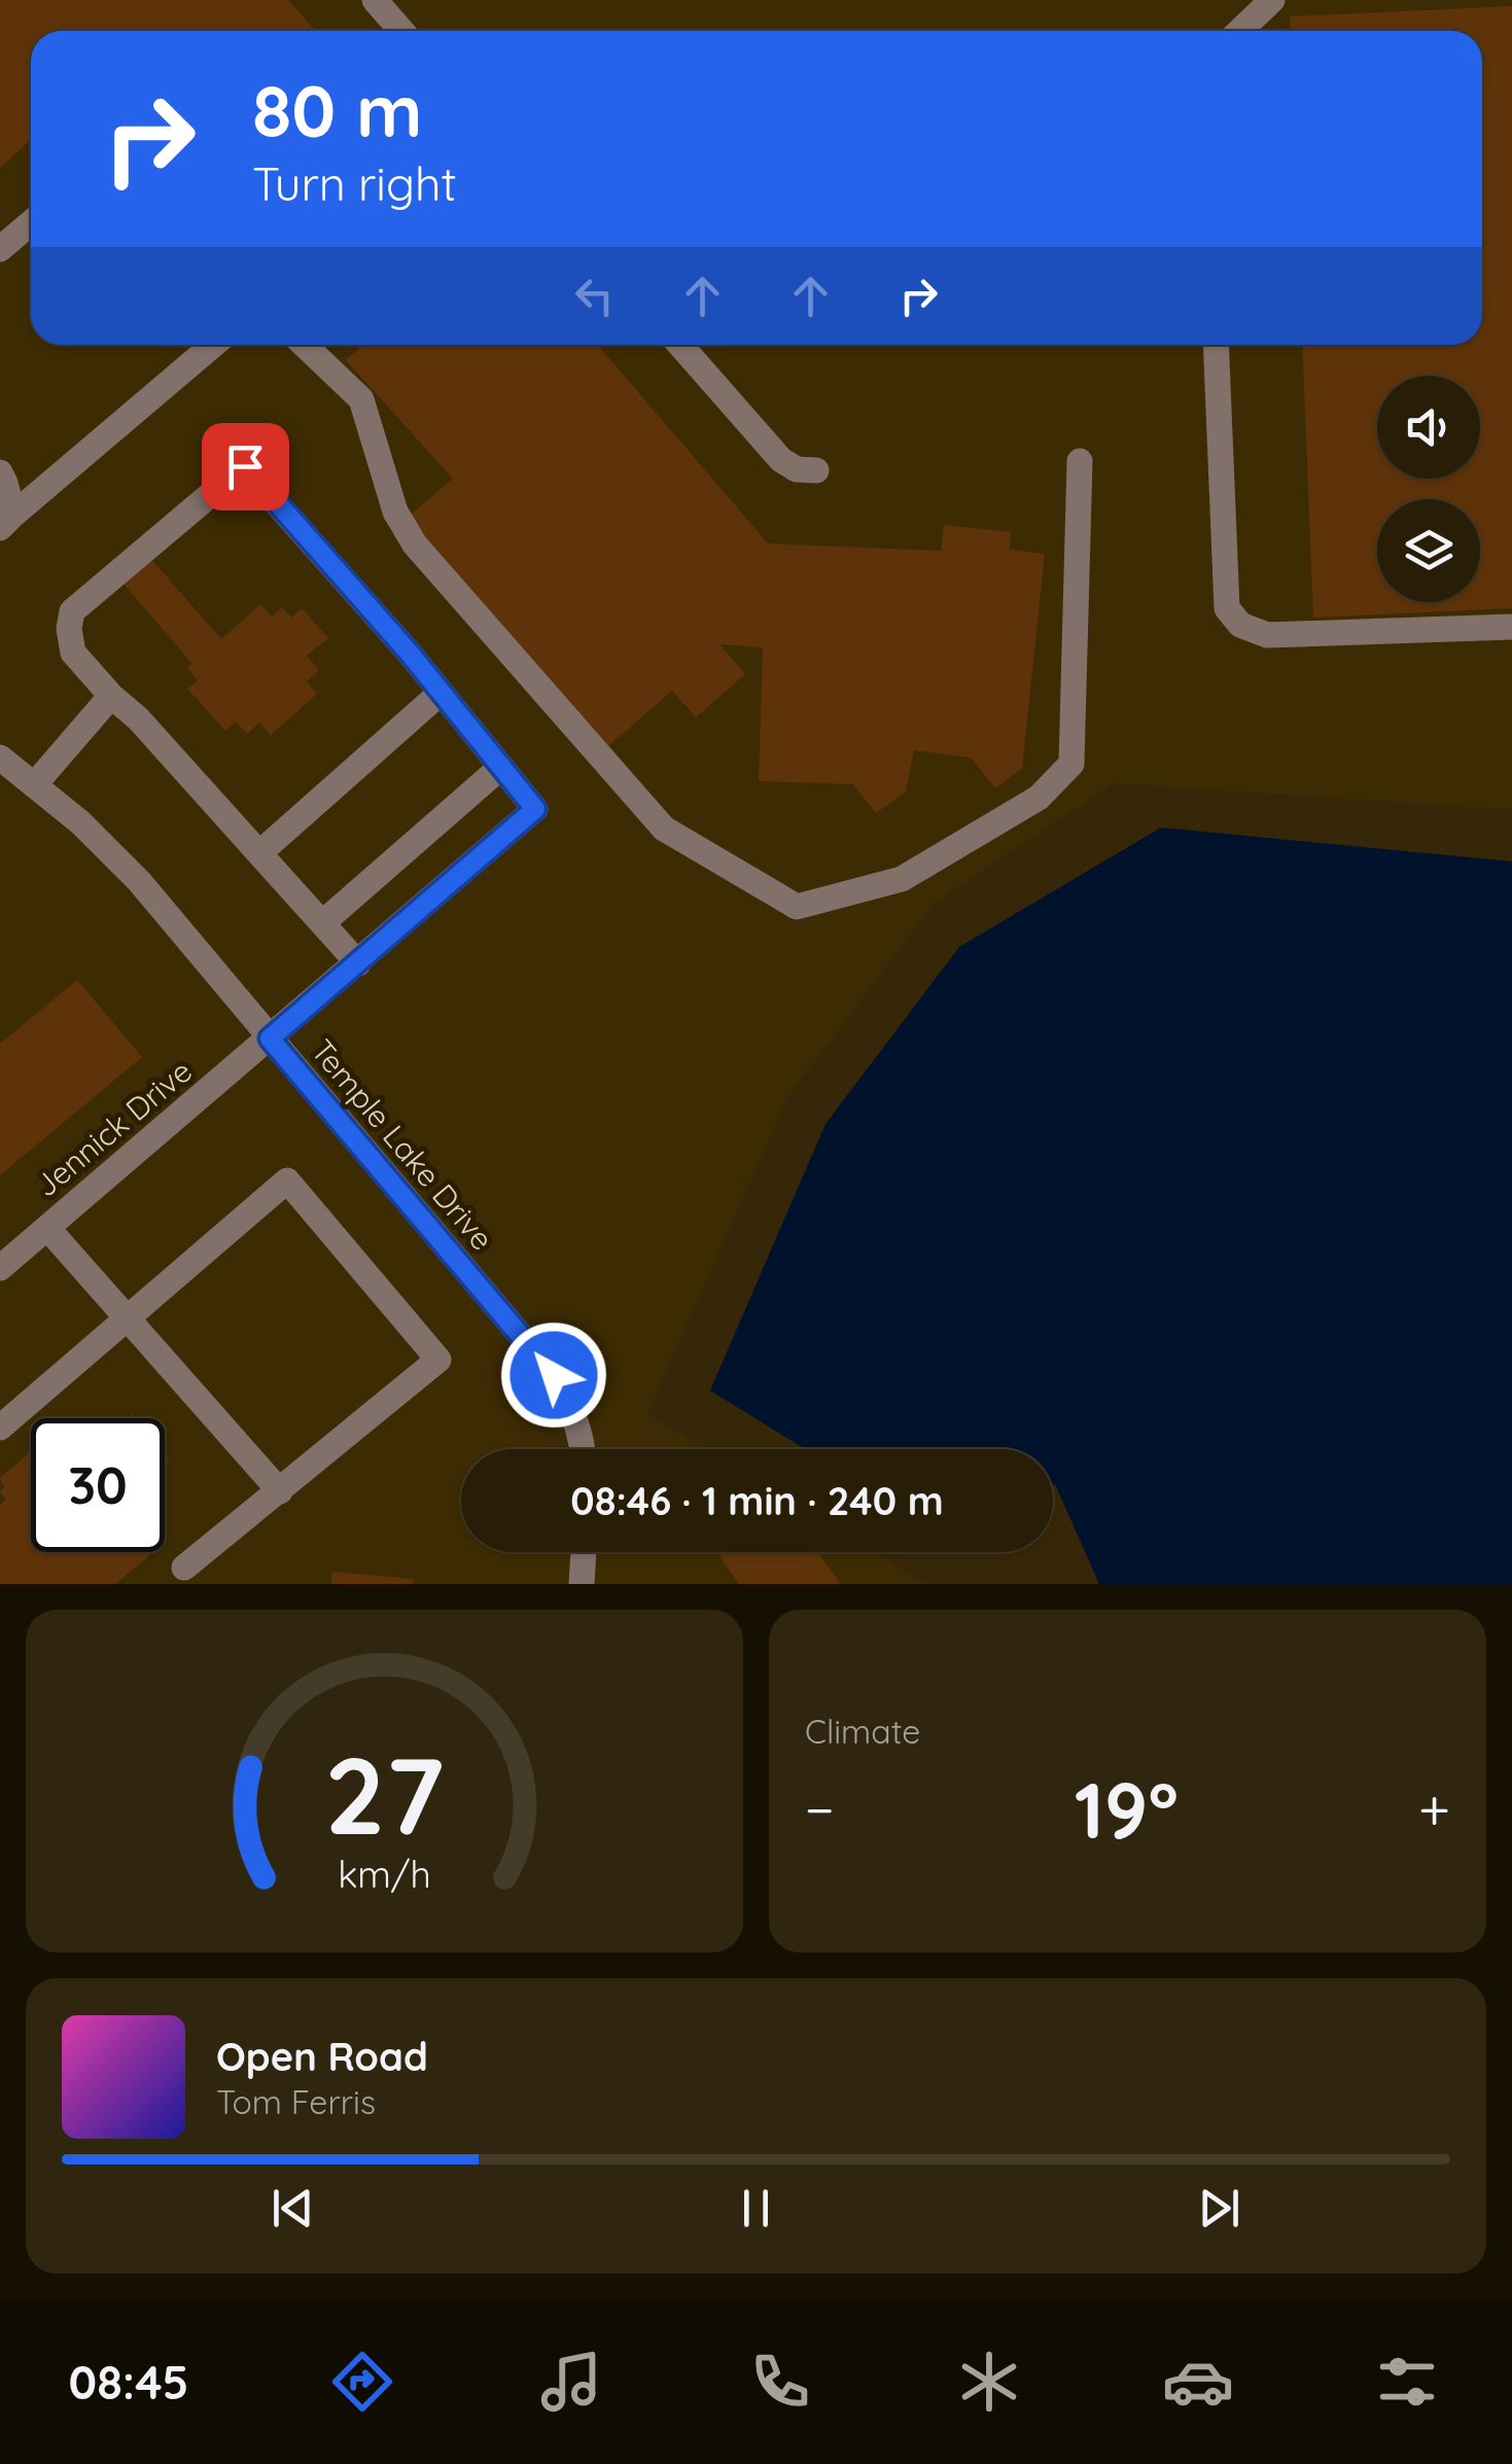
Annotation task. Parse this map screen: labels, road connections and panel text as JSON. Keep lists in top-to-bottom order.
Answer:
{
  "streets": {
    "street": ["Jennick Drive", "Temple Lake Drive"]
  },
  "crossings": [
    ["Jennick Drive", "Temple Lake Drive"]
  ],
  "page": {
    "turn": ["80 m", "Turn right"],
    "limit": "30",
    "trip": "08:46 · 1 min · 240 m",
    "tile": "Climate",
    "heat": ["−", "19°", "+"],
    "song": ["Open Road", "Tom Ferris"],
    "tabs": "08:45",
    "gauge": ["27", "km/h"]
  }
}
